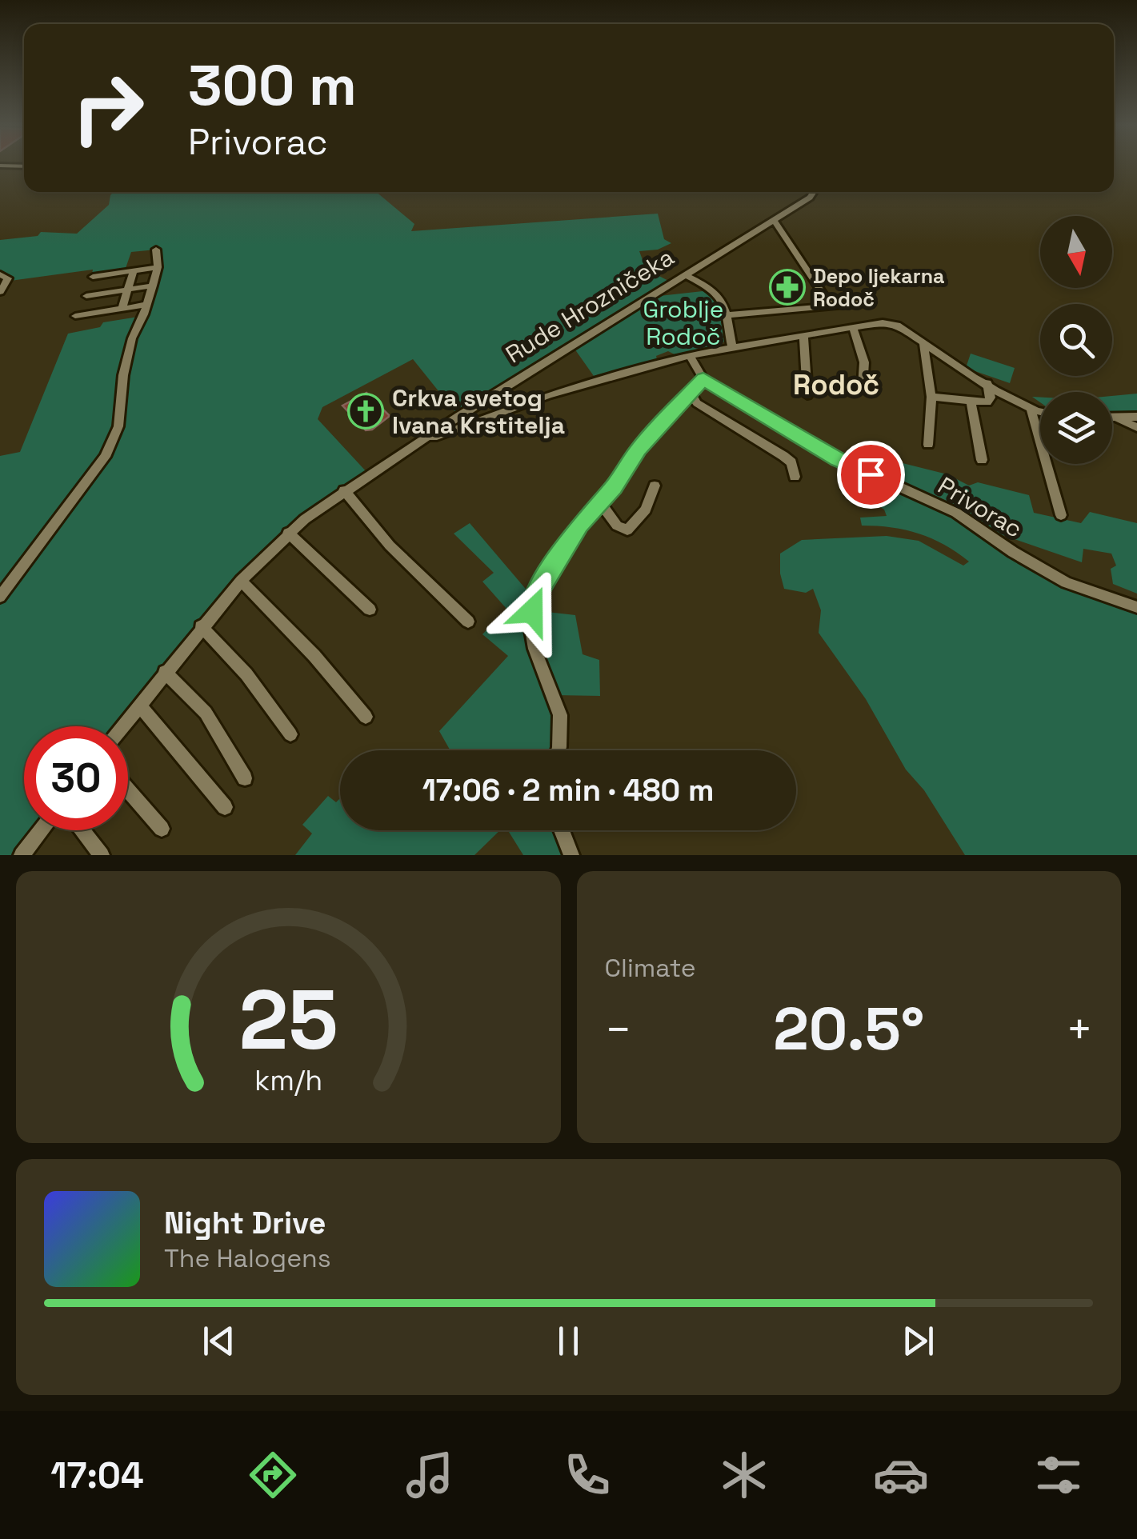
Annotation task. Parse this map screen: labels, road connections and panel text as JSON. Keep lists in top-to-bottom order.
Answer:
{
  "streets": {
    "street": ["Rude Hrozničeka", "Privorac"]
  },
  "districts": ["Rodoč"],
  "parks": ["Groblje Rodoč"],
  "places": {
    "pharmacy": ["Depo ljekarna Rodoč"],
    "church": ["Crkva svetog Ivana Krstitelja"]
  },
  "north": "bottom",
  "page": {
    "turn": ["300 m", "Privorac"],
    "limit": "30",
    "trip": "17:06 · 2 min · 480 m",
    "tile": "Climate",
    "heat": ["−", "20.5°", "+"],
    "song": ["Night Drive", "The Halogens"],
    "tabs": "17:04",
    "gauge": ["25", "km/h"]
  }
}
